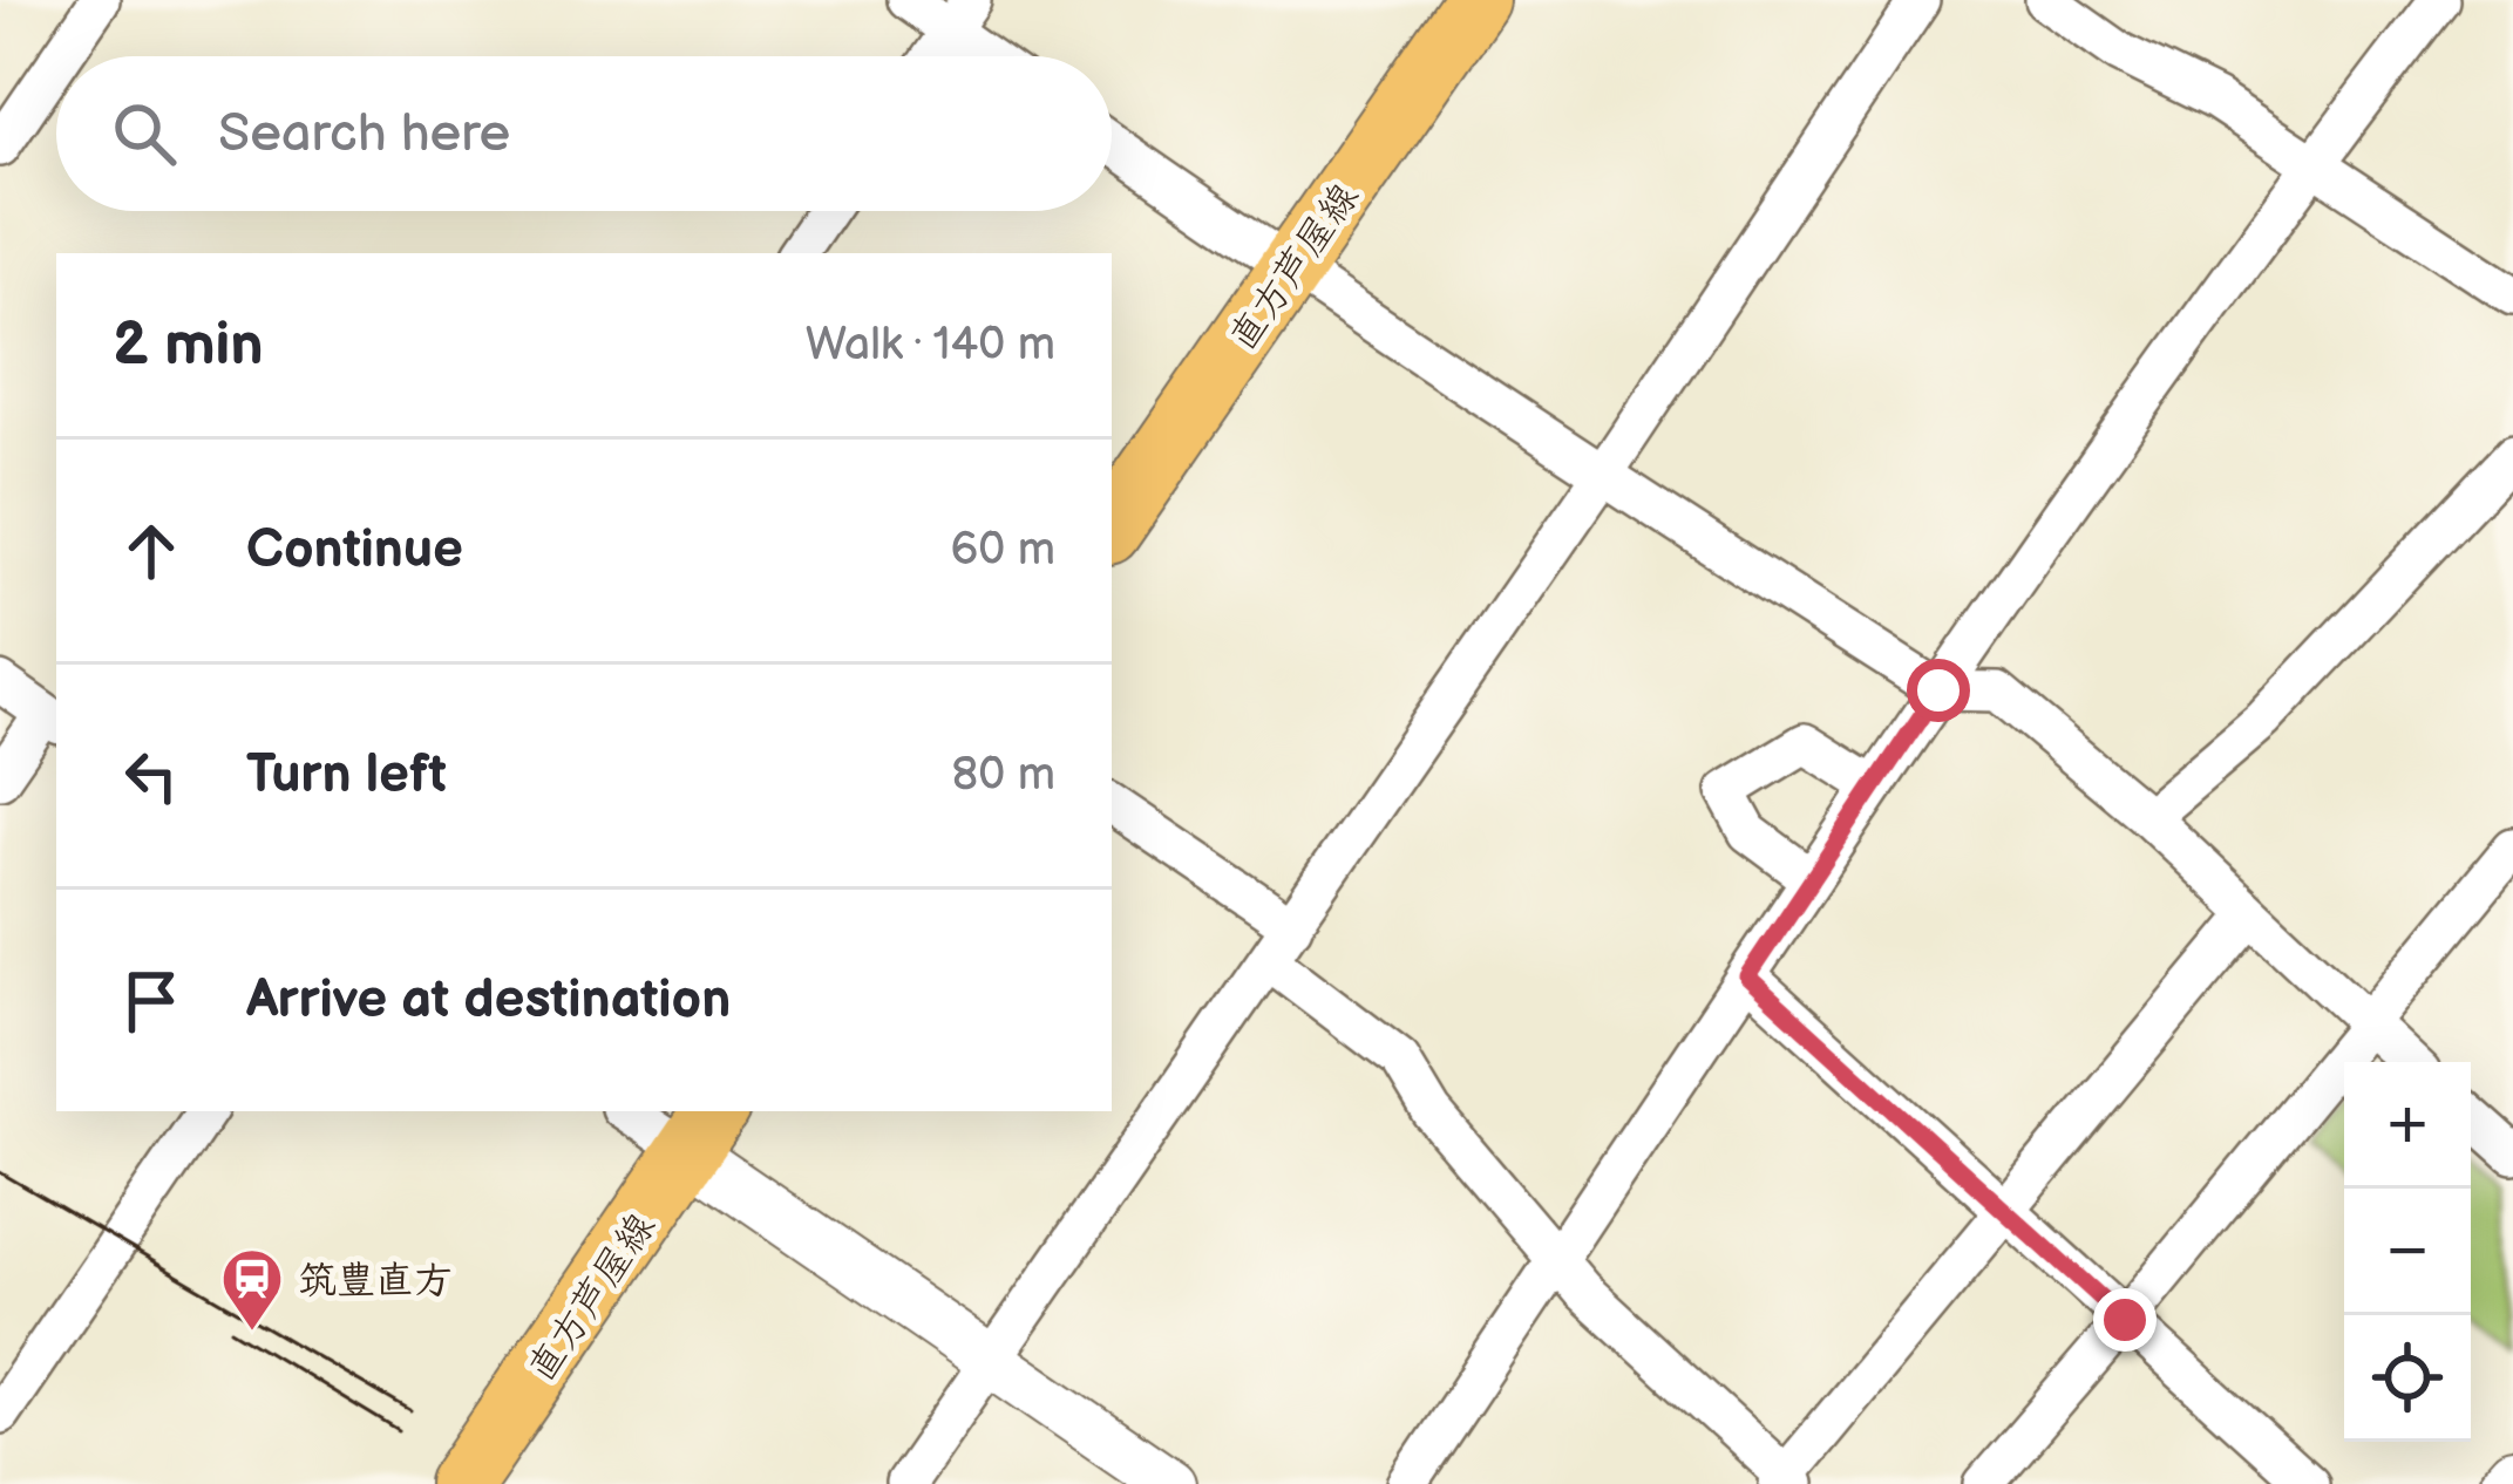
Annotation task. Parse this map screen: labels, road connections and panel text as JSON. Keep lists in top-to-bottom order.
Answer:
{
  "streets": {
    "main road": ["直方芦屋線"]
  },
  "places": {
    "station": ["筑豊直方"]
  },
  "page": {
    "search": "Search here",
    "heading": ["2 min", "Walk · 140 m"],
    "list": [
      ["Continue", "60 m"],
      ["Turn left", "80 m"],
      "Arrive at destination"
    ],
    "map_buttons": ["+", "−"]
  }
}
